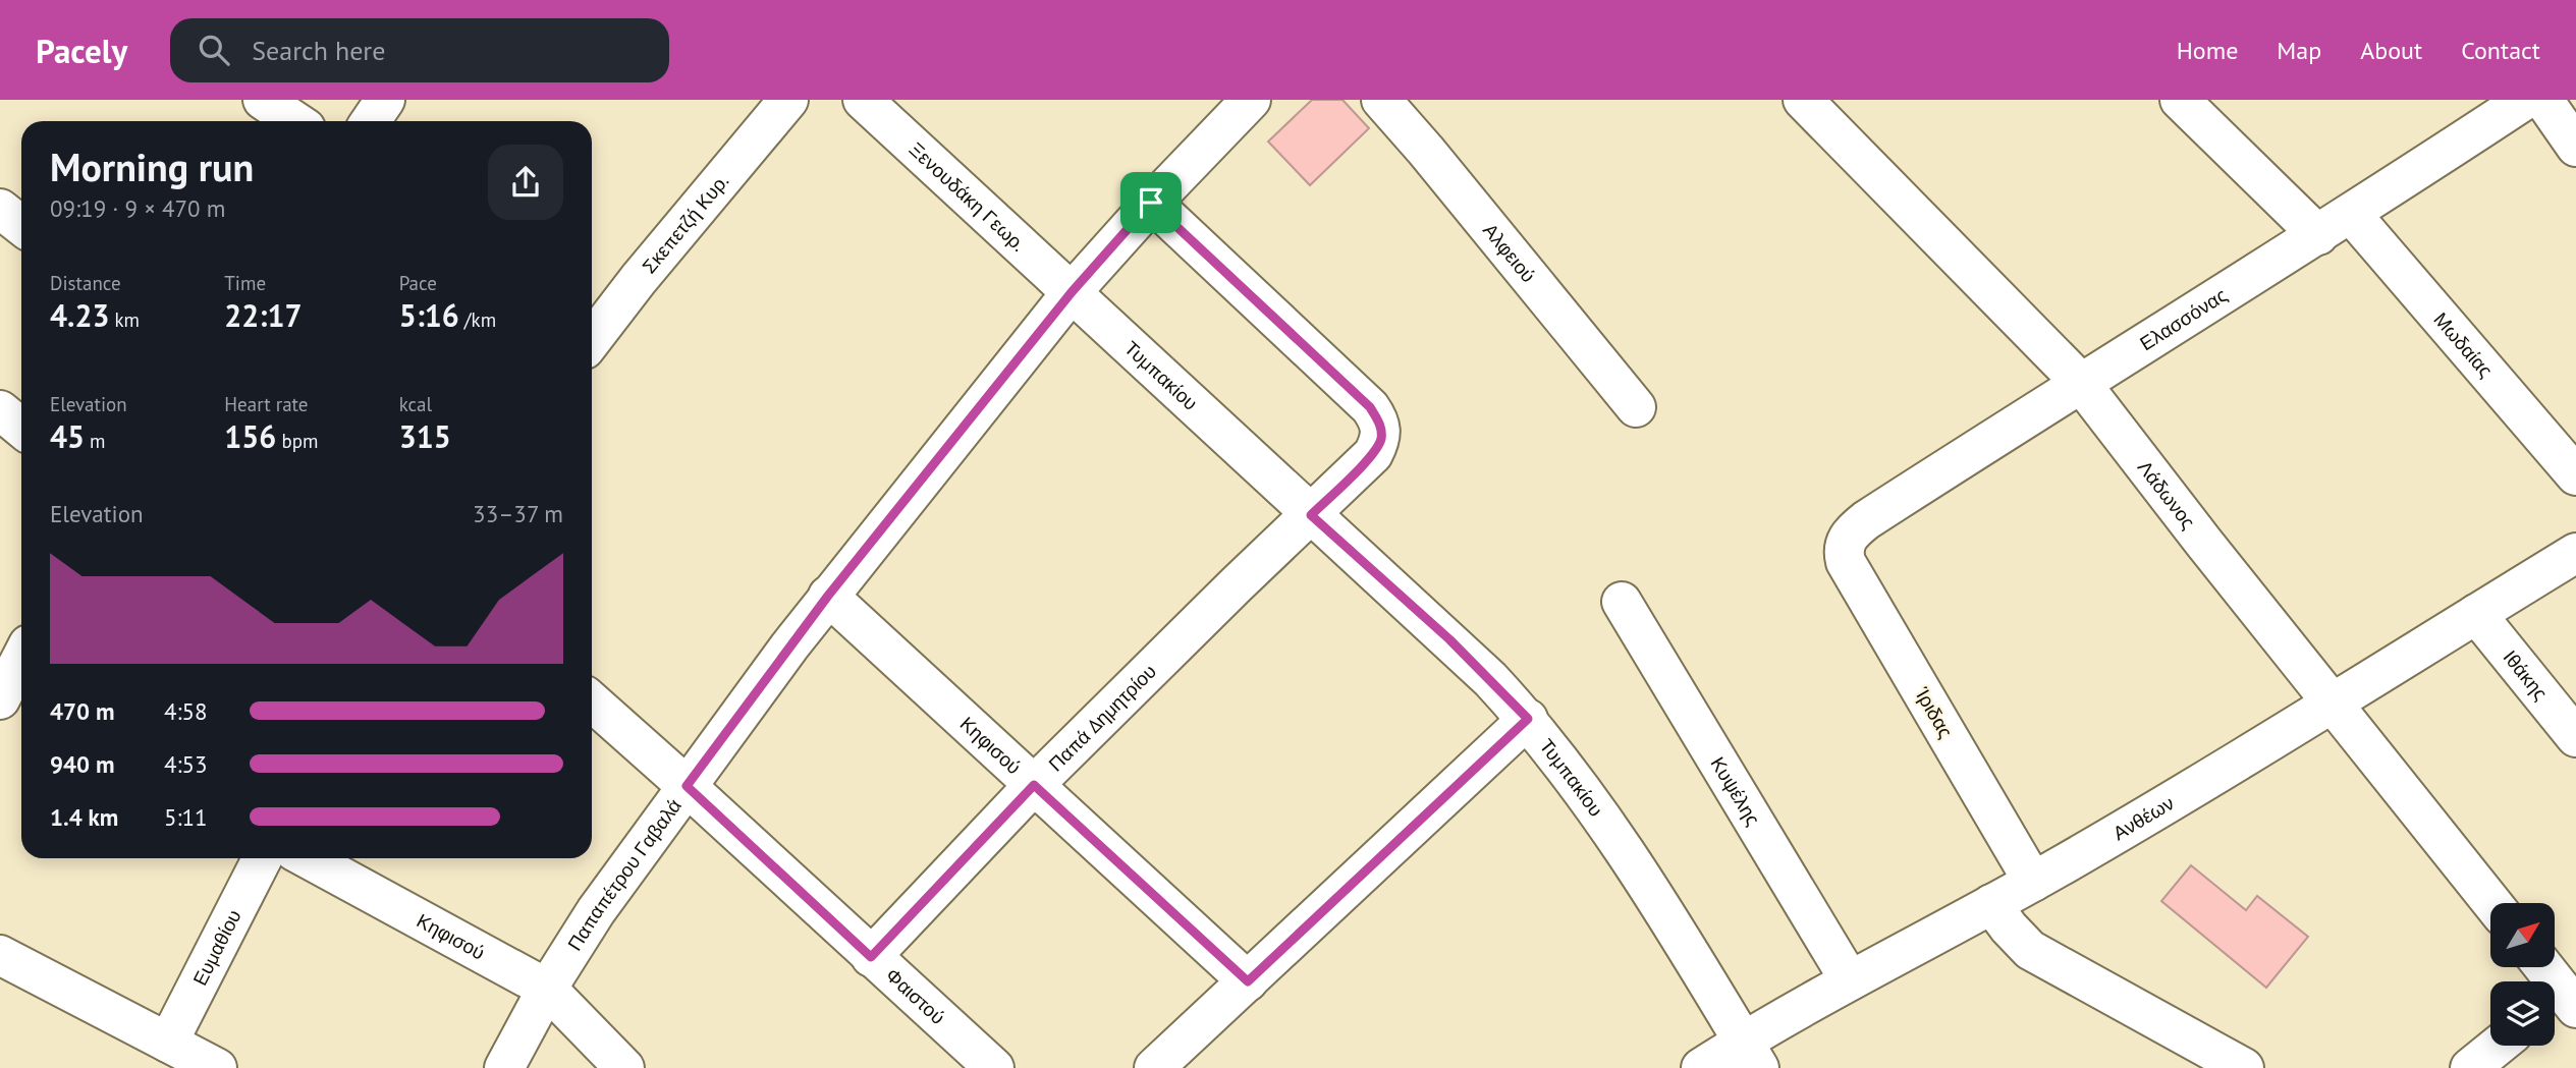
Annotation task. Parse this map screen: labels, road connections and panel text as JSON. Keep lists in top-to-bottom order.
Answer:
{
  "streets": {
    "street": [
      "Ξενουδάκη Γεωρ.",
      "Σκεπετζή Κυρ.",
      "Αλφειού",
      "Ελασσόνας",
      "Μωδαίας",
      "Τυμπακίου",
      "Λάδωνος",
      "Ιθάκης",
      "Ίριδας",
      "Παπά Δημητρίου",
      "Κηφισού",
      "Κυψέλης",
      "Ανθέων",
      "Παπαπέτρου Γαβαλά",
      "Ευμαθίου",
      "Φαιστού"
    ]
  },
  "crossings": [
    ["Ξενουδάκη Γεωρ.", "Τυμπακίου"],
    ["Ξενουδάκη Γεωρ.", "Παπαπέτρου Γαβαλά"],
    ["Ελασσόνας", "Μωδαίας"],
    ["Ελασσόνας", "Λάδωνος"],
    ["Ελασσόνας", "Ίριδας"],
    ["Τυμπακίου", "Παπά Δημητρίου"],
    ["Τυμπακίου", "Ανθέων"],
    ["Τυμπακίου", "Παπαπέτρου Γαβαλά"],
    ["Λάδωνος", "Ανθέων"],
    ["Ιθάκης", "Ανθέων"],
    ["Ίριδας", "Ανθέων"],
    ["Παπά Δημητρίου", "Κηφισού"],
    ["Παπά Δημητρίου", "Παπαπέτρου Γαβαλά"],
    ["Παπά Δημητρίου", "Φαιστού"],
    ["Κηφισού", "Παπαπέτρου Γαβαλά"],
    ["Κυψέλης", "Ανθέων"],
    ["Παπαπέτρου Γαβαλά", "Φαιστού"]
  ],
  "north": "top right",
  "page": {
    "header": "Pacely",
    "search": "Search here",
    "nav": [
      "Home",
      "Map",
      "About",
      "Contact"
    ],
    "heading": ["Morning run", "09:19 · 9 × 470 m"],
    "stats": [
      ["Distance", "4.23 km"],
      ["Time", "22:17"],
      ["Pace", "5:16 /km"],
      ["Elevation", "45 m"],
      ["Heart rate", "156 bpm"],
      ["kcal", "315"]
    ],
    "chart": ["Elevation", "33–37 m"],
    "list": [
      {
        "name": "470 m",
        "note": "4:58"
      },
      {
        "name": "940 m",
        "note": "4:53"
      },
      {
        "name": "1.4 km",
        "note": "5:11"
      }
    ]
  }
}
